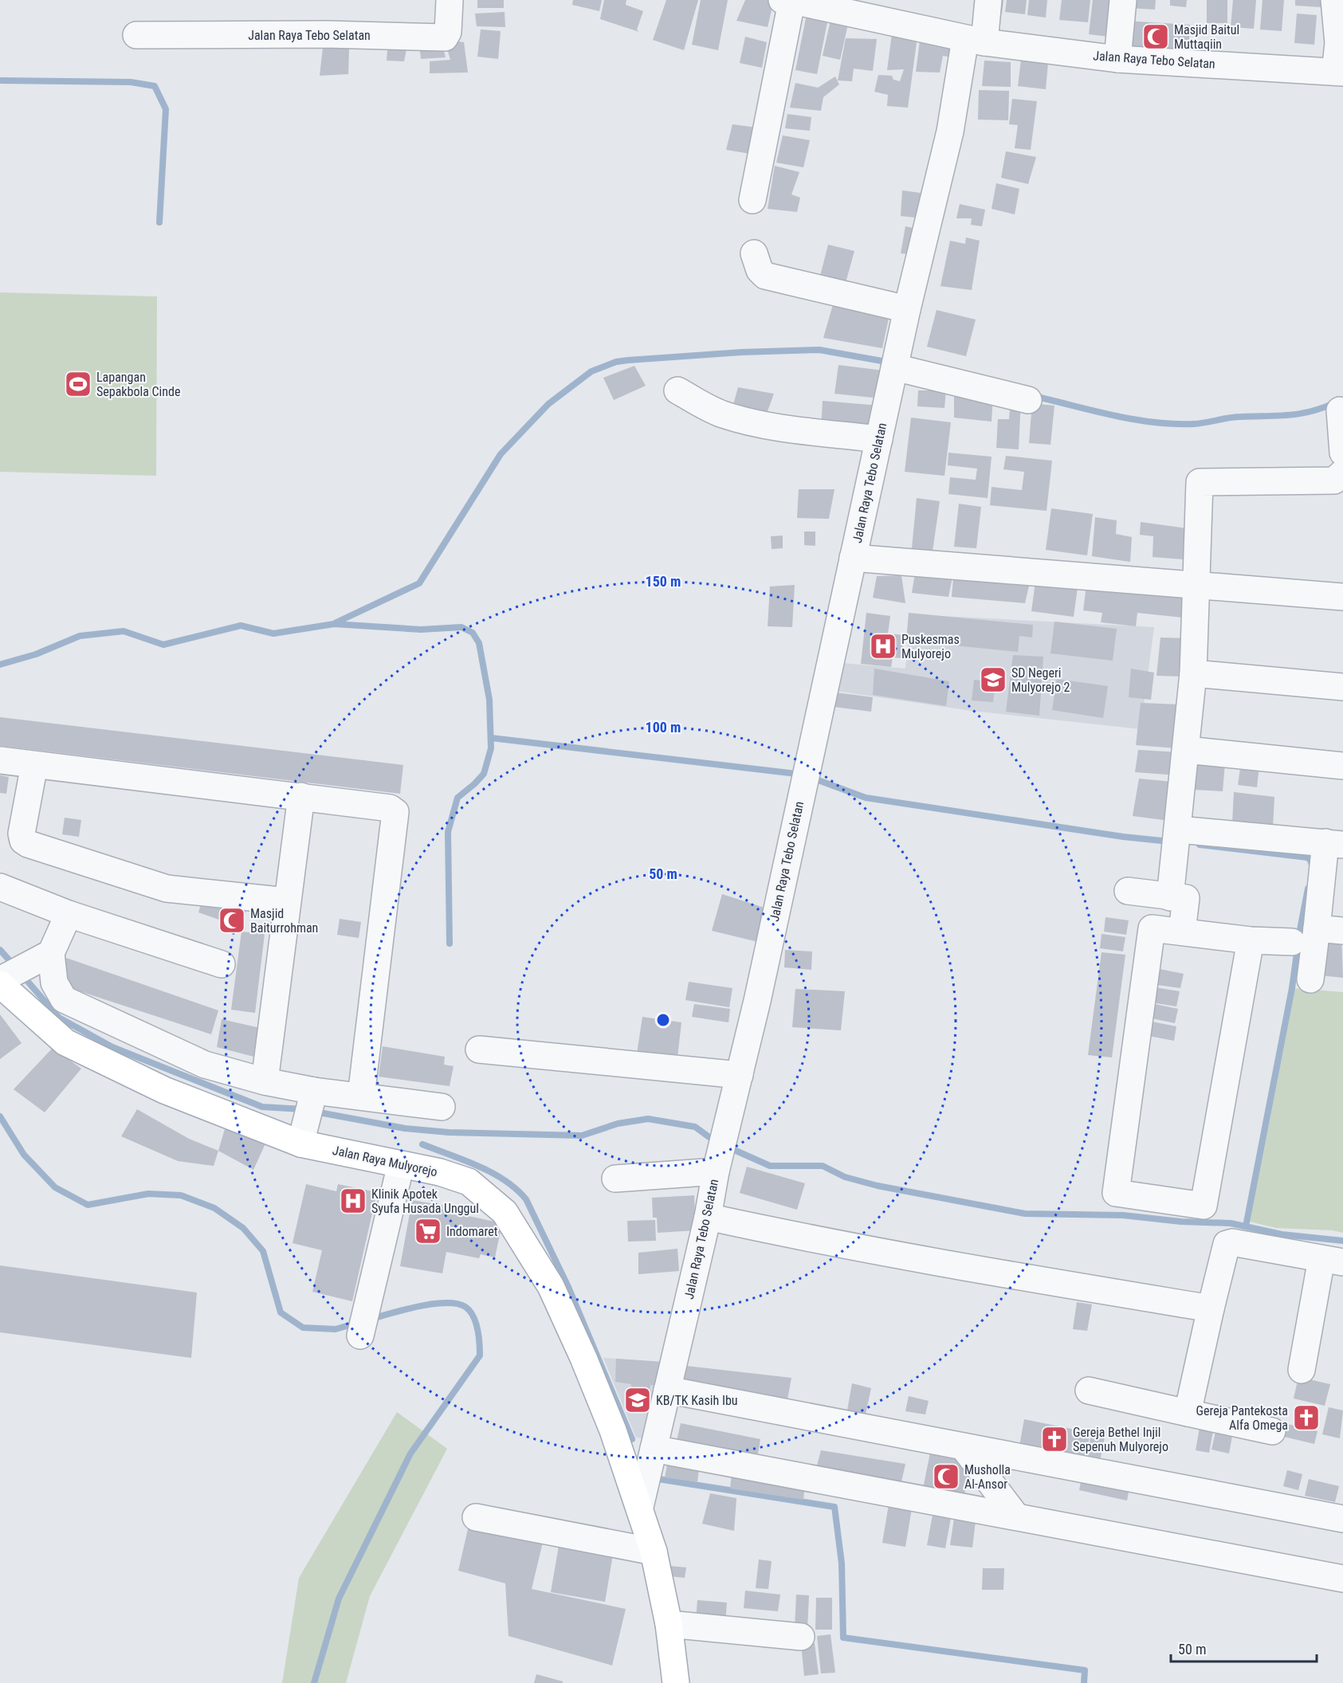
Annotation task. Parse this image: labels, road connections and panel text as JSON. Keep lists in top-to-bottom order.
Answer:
{
  "streets": {
    "main road": ["Jalan Raya Mulyorejo"],
    "street": ["Jalan Raya Tebo Selatan"]
  },
  "crossings": [
    ["Jalan Raya Tebo Selatan", "Jalan Raya Mulyorejo"]
  ],
  "places": {
    "mosque": ["Masjid Baitul Muttaqiin", "Masjid Baiturrohman", "Musholla Al-Ansor"],
    "sports": ["Lapangan Sepakbola Cinde"],
    "hospital": ["Puskesmas Mulyorejo", "Klinik Apotek Syufa Husada Unggul"],
    "school or university": ["SD Negeri Mulyorejo 2", "KB/TK Kasih Ibu"],
    "supermarket": ["Indomaret"],
    "church": ["Gereja Pantekosta Alfa Omega", "Gereja Bethel Injil Sepenuh Mulyorejo"]
  },
  "scale_bar": "50 m",
  "rings": ["150 m", "100 m", "50 m"]
}
